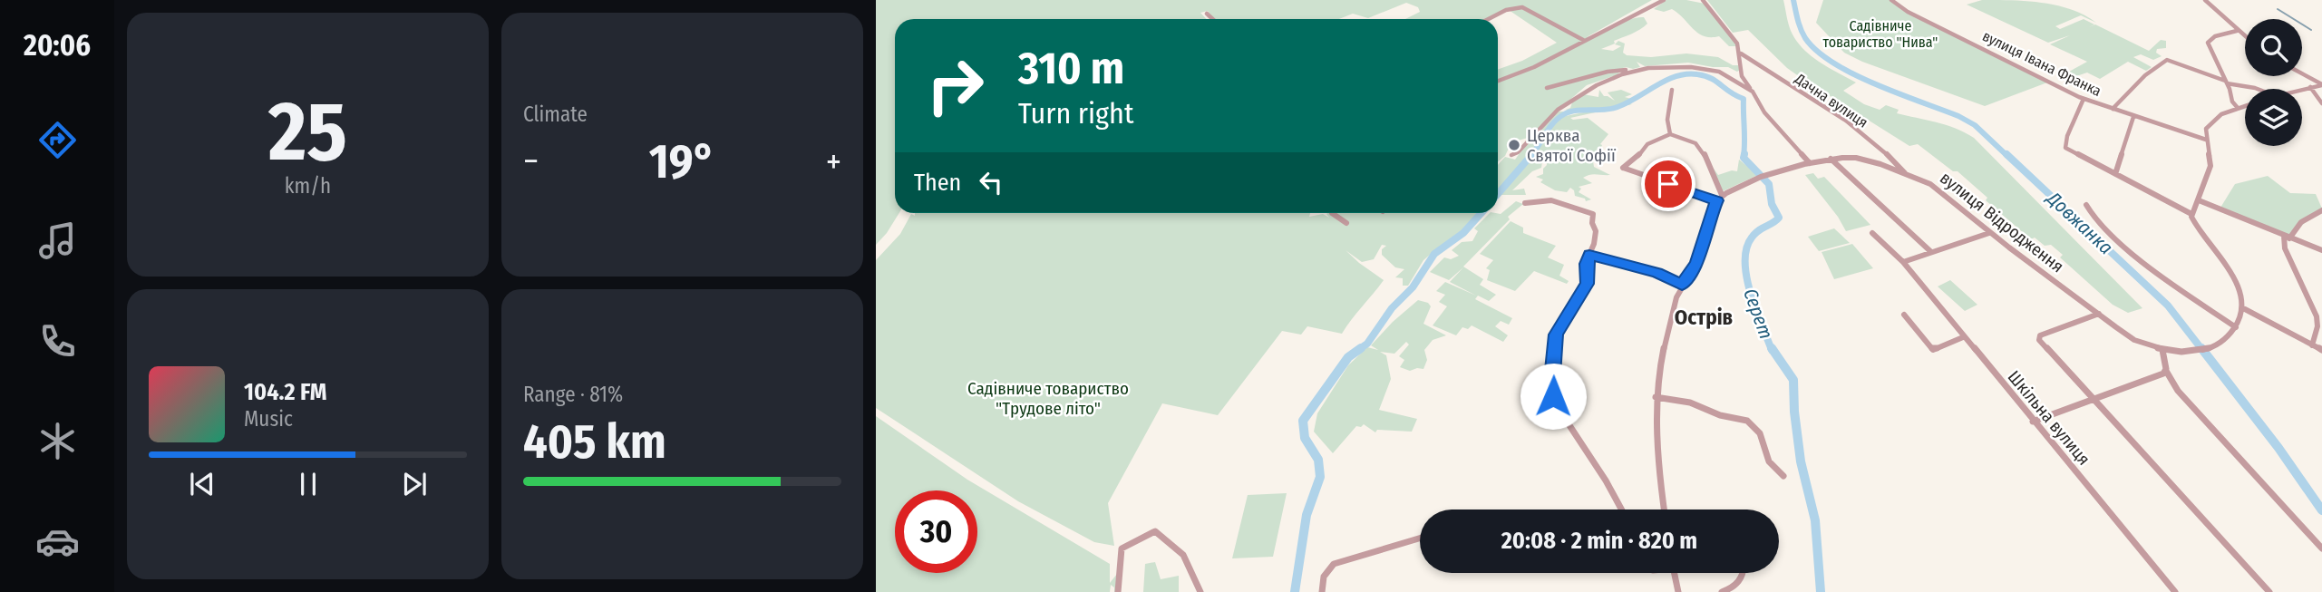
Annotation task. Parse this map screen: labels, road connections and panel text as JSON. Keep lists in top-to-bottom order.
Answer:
{
  "streets": {
    "street": [
      "вулиця Івана Франка",
      "Дачна вулиця",
      "вулиця Відродження",
      "Шкільна вулиця"
    ]
  },
  "crossings": [
    ["Дачна вулиця", "вулиця Відродження"]
  ],
  "districts": ["Острів"],
  "water": ["Довжанка", "Серет"],
  "parks": ["Садівниче товариство \"Нива\"", "Садівниче товариство \"Трудове літо\""],
  "places": ["Церква Святої Софії"],
  "page": {
    "tabs": "20:06",
    "tile": [
      ["25", "km/h"],
      "Climate",
      ["Range · 81%", "405 km"]
    ],
    "turn": ["310 m", "Turn right"],
    "heat": ["−", "19°", "+"],
    "then": "Then",
    "song": ["104.2 FM", "Music"],
    "limit": "30",
    "trip": "20:08 · 2 min · 820 m"
  }
}
